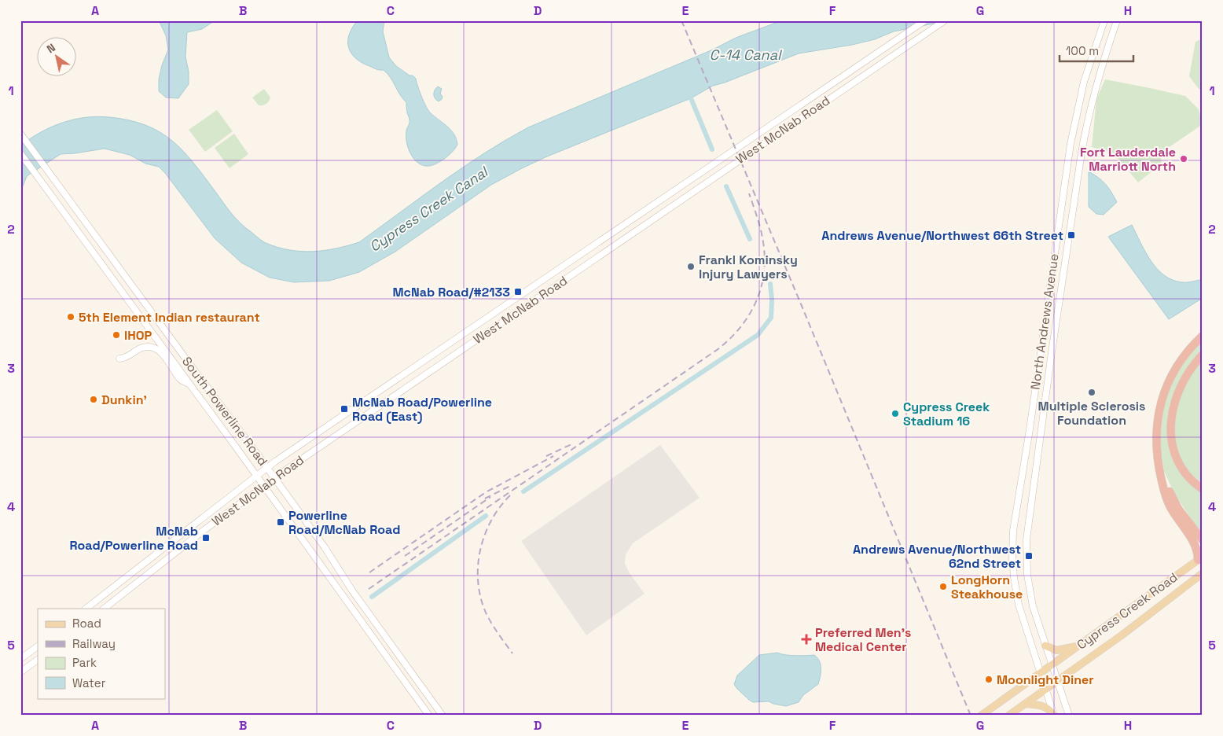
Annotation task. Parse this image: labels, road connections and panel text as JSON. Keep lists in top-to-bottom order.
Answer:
{
  "streets": {
    "main road": [
      "West McNab Road",
      "North Andrews Avenue",
      "South Powerline Road",
      "Cypress Creek Road"
    ]
  },
  "crossings": [
    ["West McNab Road", "South Powerline Road"],
    ["North Andrews Avenue", "Cypress Creek Road"]
  ],
  "water": ["C-14 Canal", "Cypress Creek Canal"],
  "places": {
    "other": [
      "Fort Lauderdale Marriott North",
      "Frankl Kominsky Injury Lawyers",
      "5th Element Indian restaurant",
      "IHOP",
      "Multiple Sclerosis Foundation",
      "Dunkin'",
      "Cypress Creek Stadium 16",
      "LongHorn Steakhouse",
      "Moonlight Diner"
    ],
    "transit": [
      "Andrews Avenue/Northwest 66th Street",
      "McNab Road/#2133",
      "McNab Road/Powerline Road (East)",
      "Powerline Road/McNab Road",
      "McNab Road/Powerline Road",
      "Andrews Avenue/Northwest 62nd Street"
    ],
    "health": ["Preferred Men's Medical Center"]
  },
  "legend": [
    "Road",
    "Railway",
    "Park",
    "Water"
  ],
  "scale_bar": "100 m",
  "north": "top left",
  "grid": {
    "columns": [
      "A",
      "B",
      "C",
      "D",
      "E",
      "F",
      "G",
      "H"
    ],
    "rows": [
      "1",
      "2",
      "3",
      "4",
      "5"
    ]
  }
}
